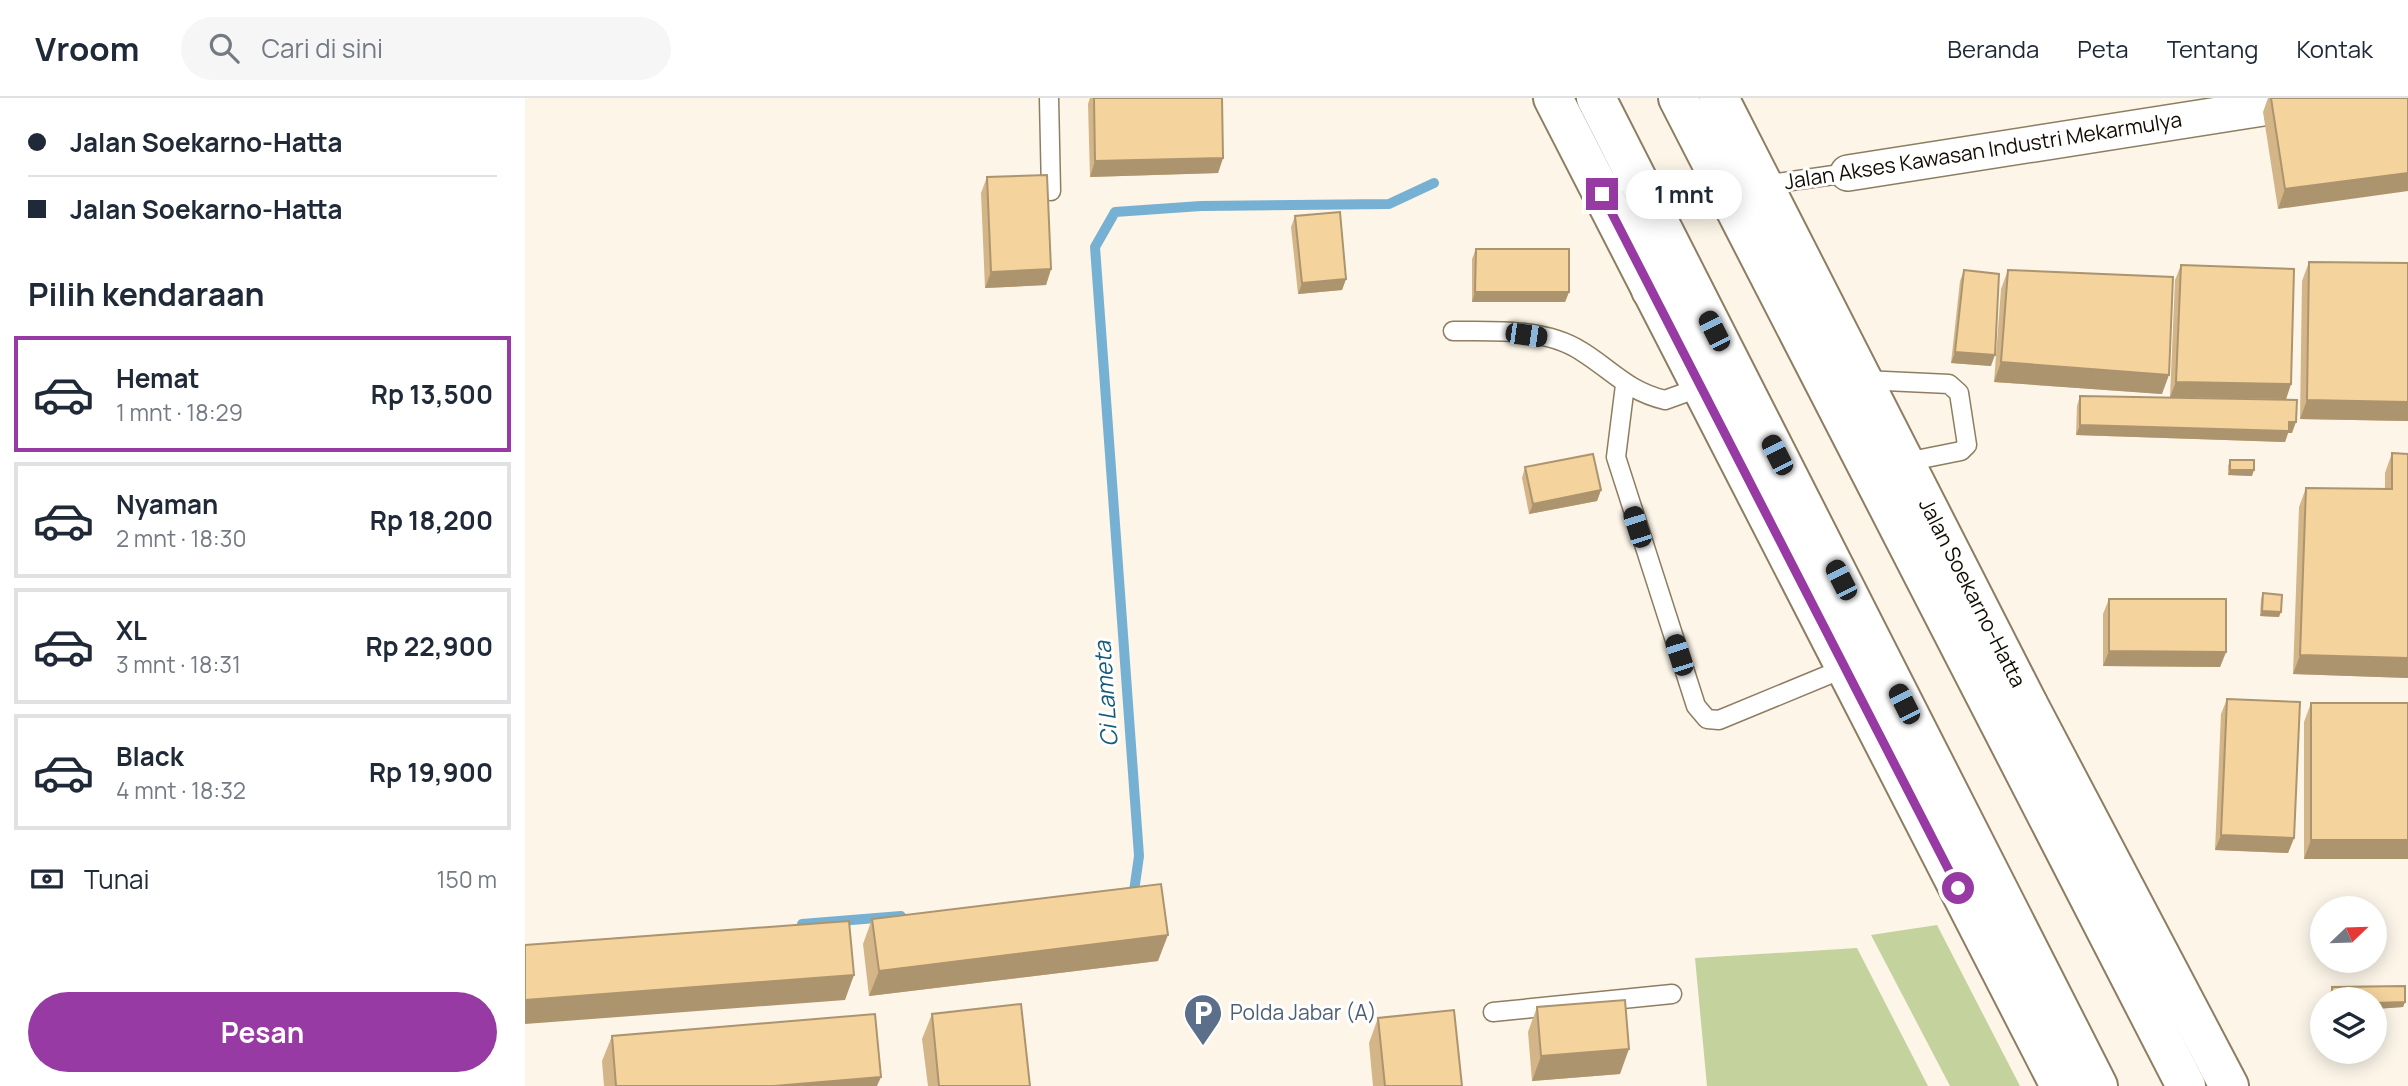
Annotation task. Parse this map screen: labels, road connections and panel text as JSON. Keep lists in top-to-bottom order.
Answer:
{
  "streets": {
    "main road": ["Jalan Soekarno-Hatta"],
    "street": ["Jalan Akses Kawasan Industri Mekarmulya"]
  },
  "crossings": [
    ["Jalan Akses Kawasan Industri Mekarmulya", "Jalan Soekarno-Hatta"]
  ],
  "water": ["Ci Lameta"],
  "places": {
    "parking": ["Polda Jabar (A)"]
  },
  "north": "top right",
  "page": {
    "header": "Vroom",
    "search": "Cari di sini",
    "nav": [
      "Beranda",
      "Peta",
      "Tentang",
      "Kontak"
    ],
    "banner": ["Jalan Soekarno-Hatta", "Jalan Soekarno-Hatta"],
    "bubble": "1 mnt",
    "heading": "Pilih kendaraan",
    "list": [
      {
        "name": "Hemat",
        "note": "1 mnt · 18:29",
        "value": "Rp 13,500"
      },
      {
        "name": "Nyaman",
        "note": "2 mnt · 18:30",
        "value": "Rp 18,200"
      },
      {
        "name": "XL",
        "note": "3 mnt · 18:31",
        "value": "Rp 22,900"
      },
      {
        "name": "Black",
        "note": "4 mnt · 18:32",
        "value": "Rp 19,900"
      }
    ],
    "pay": ["Tunai", "150 m"],
    "buttons": "Pesan"
  }
}
